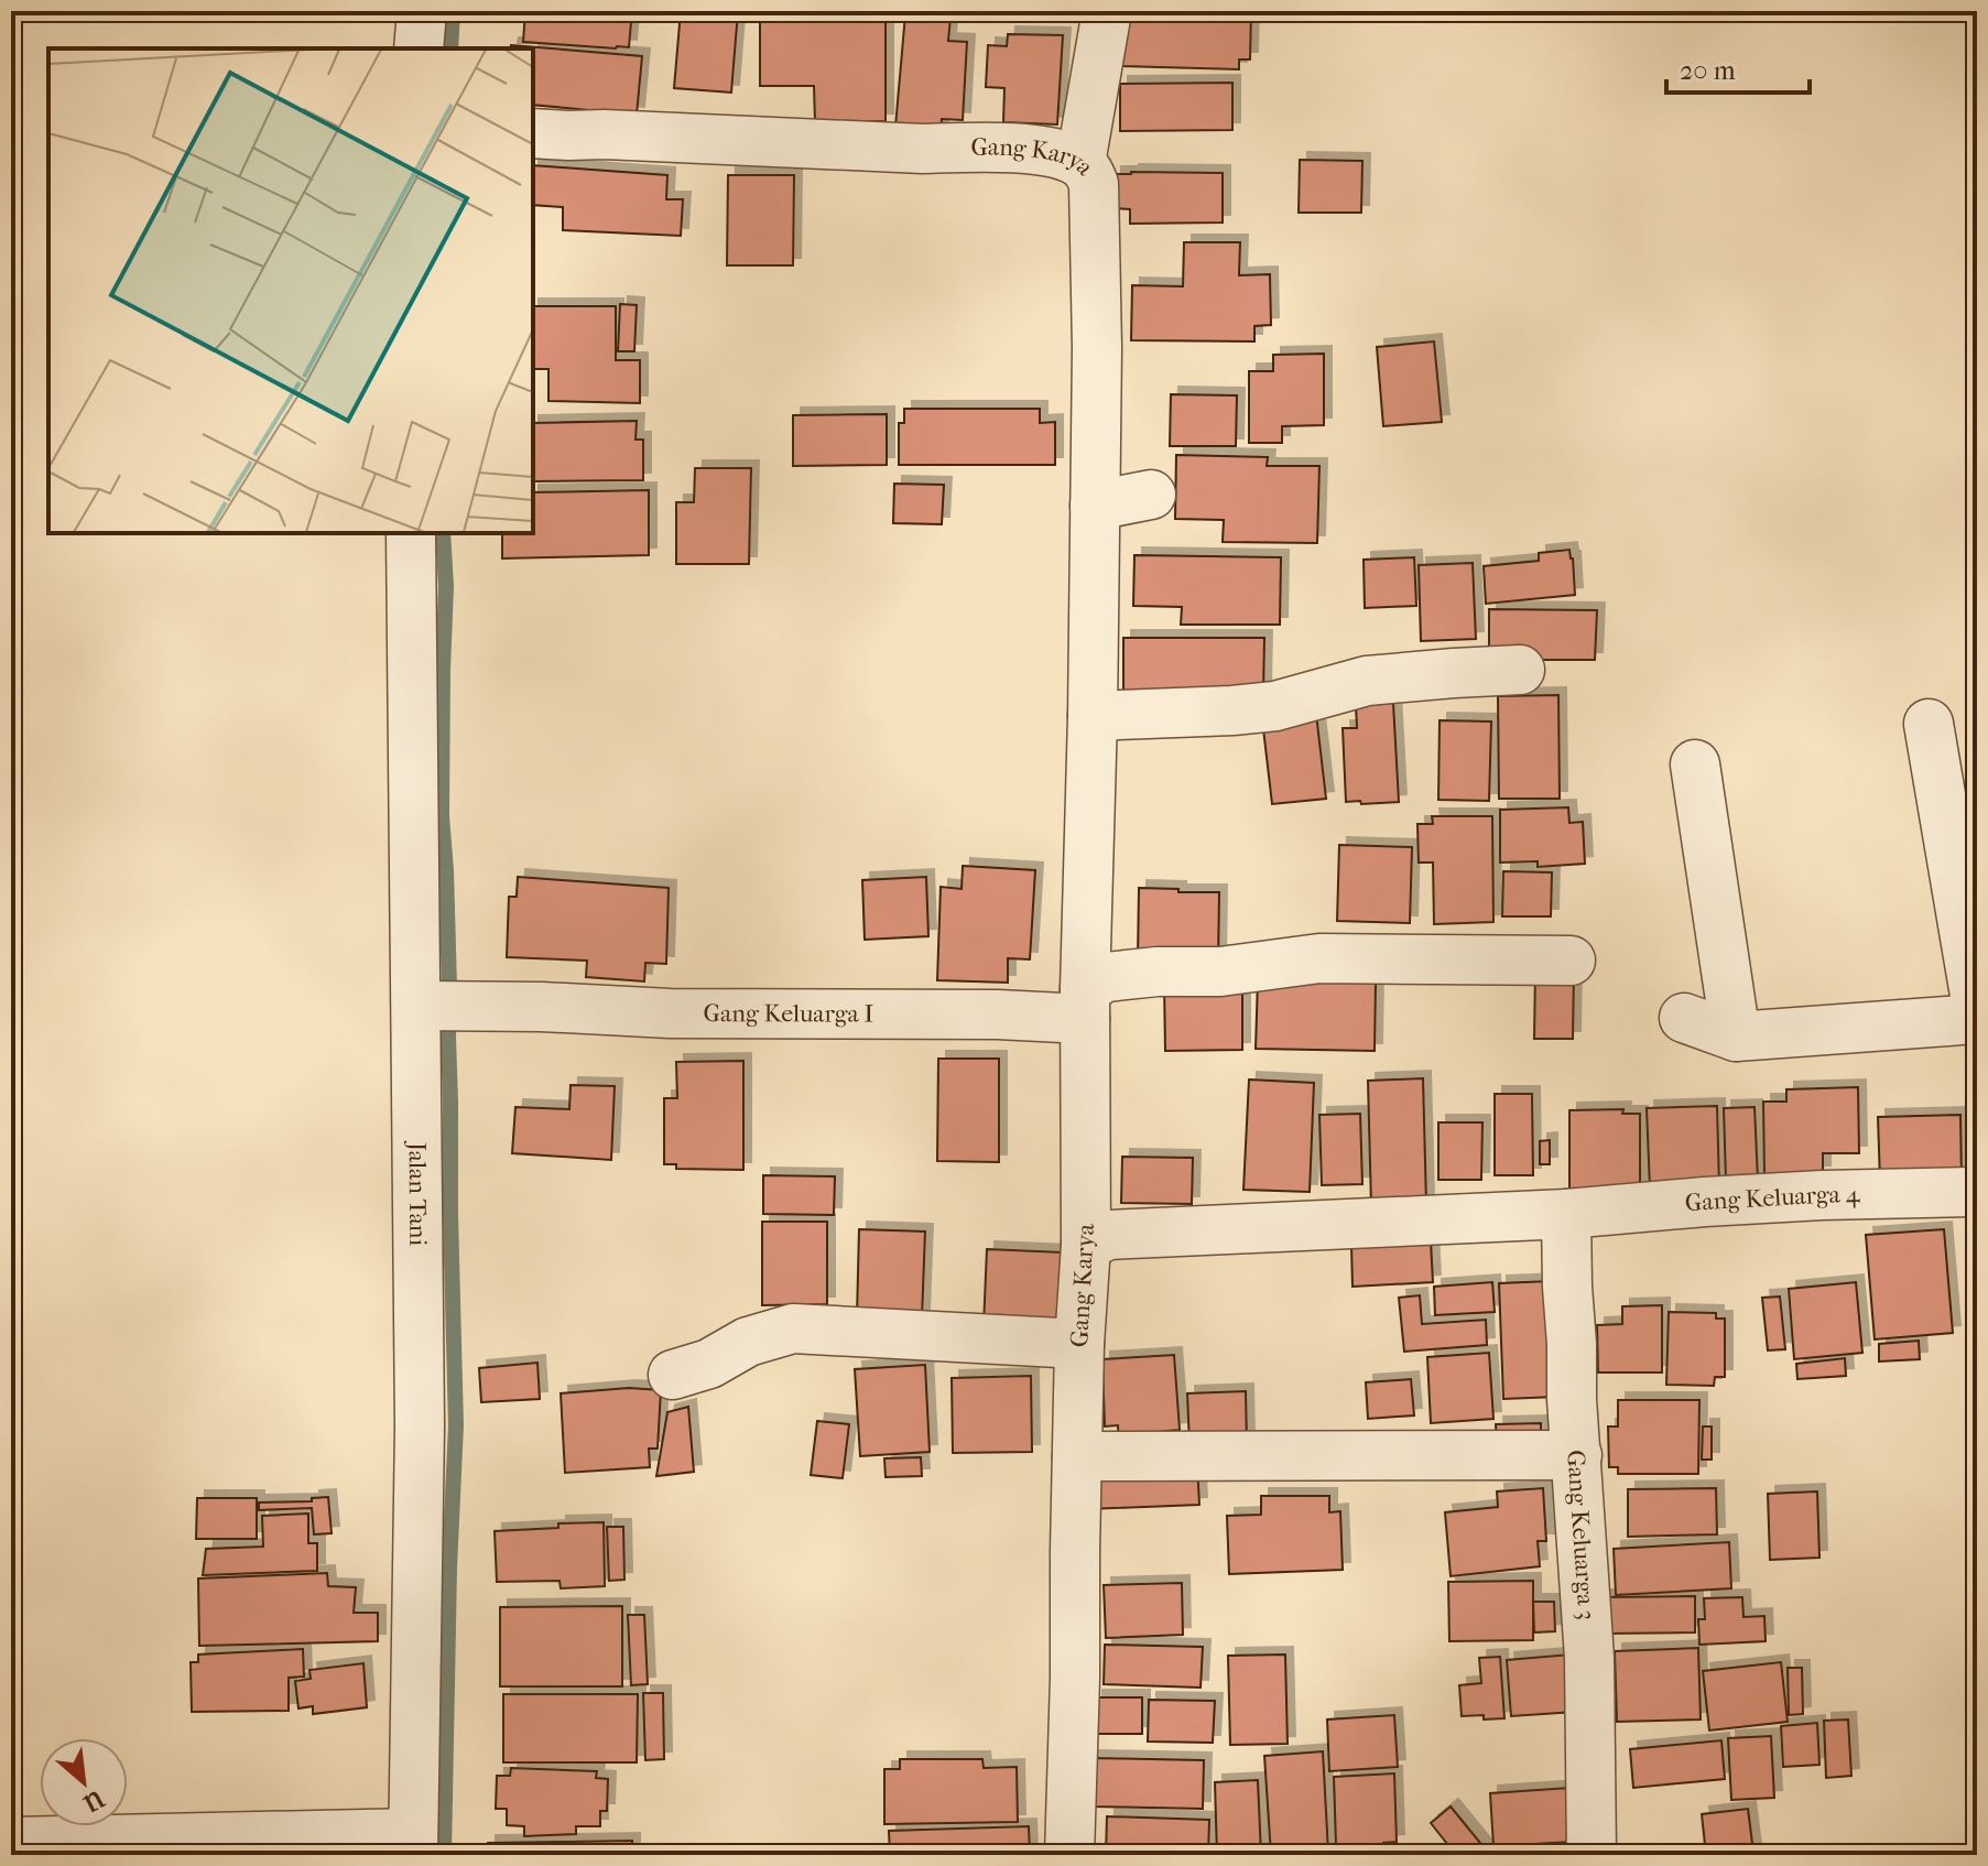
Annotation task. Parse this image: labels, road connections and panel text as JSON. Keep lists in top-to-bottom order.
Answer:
{
  "streets": {
    "street": [
      "Gang Karya",
      "Gang Keluarga I",
      "Jalan Tani",
      "Gang Keluarga 4",
      "Gang Keluarga 3"
    ]
  },
  "crossings": [
    ["Gang Karya", "Gang Keluarga I"],
    ["Gang Karya", "Gang Keluarga 4"],
    ["Gang Keluarga I", "Jalan Tani"],
    ["Gang Keluarga 4", "Gang Keluarga 3"]
  ],
  "scale_bar": "20 m",
  "north": "bottom right"
}
